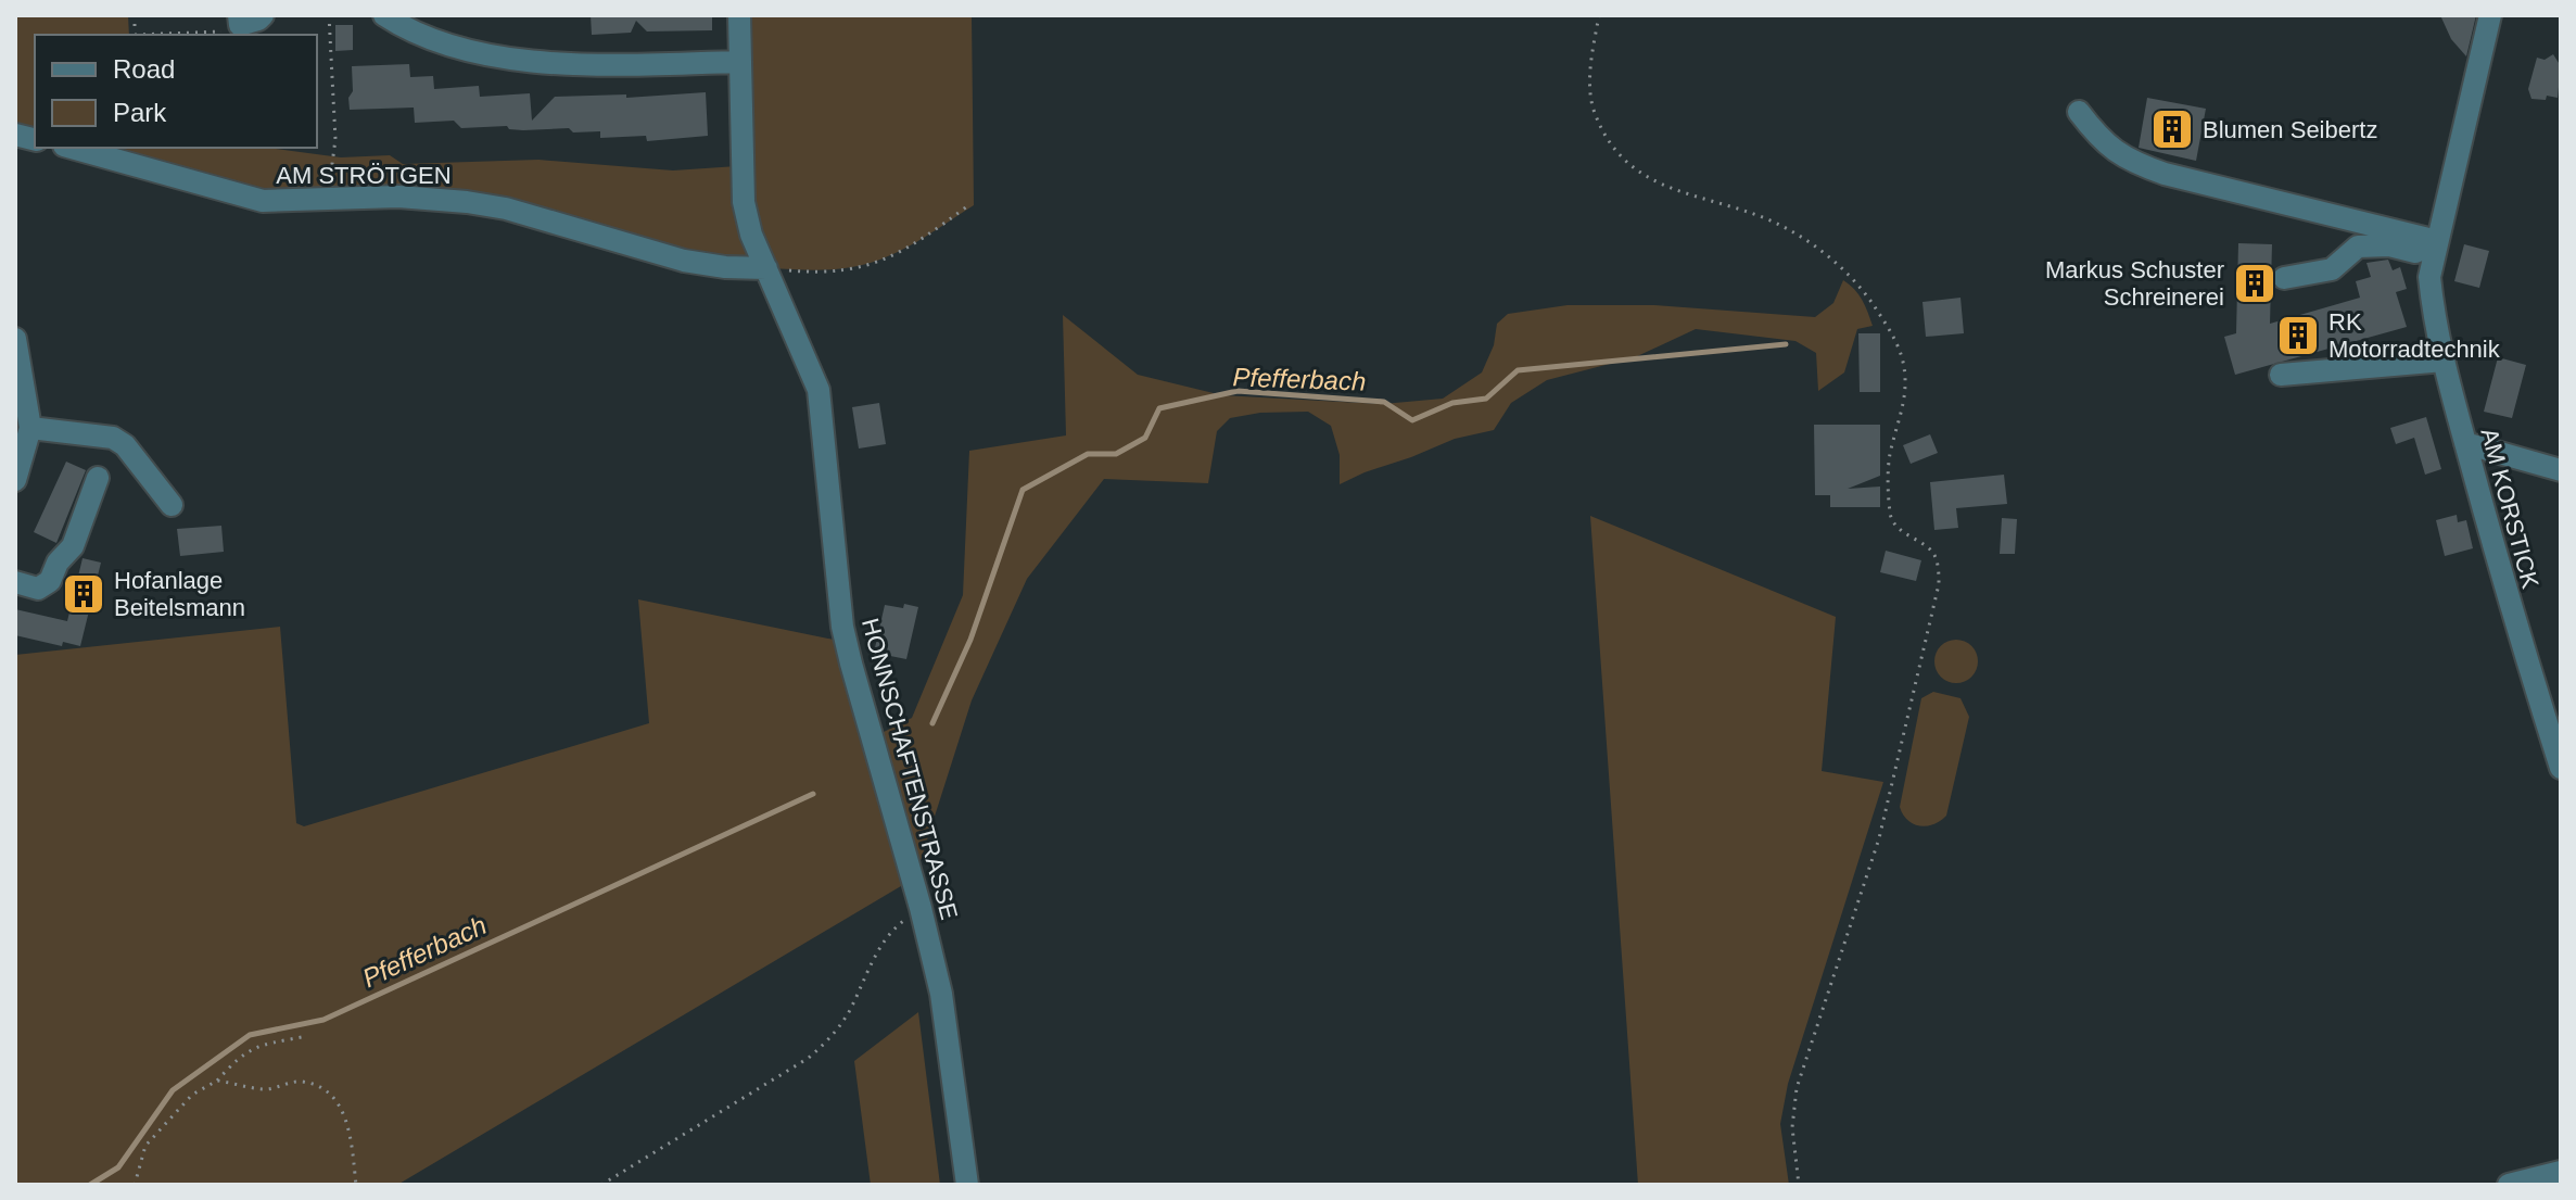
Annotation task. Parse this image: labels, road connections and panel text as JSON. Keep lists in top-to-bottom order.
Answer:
{
  "streets": {
    "street": ["AM STRÖTGEN", "AM KORSTICK", "HONNSCHAFTENSTRASSE"]
  },
  "crossings": [
    ["AM STRÖTGEN", "HONNSCHAFTENSTRASSE"]
  ],
  "water": ["Pfefferbach"],
  "places": {
    "building": [
      "Blumen Seibertz",
      "Markus Schuster Schreinerei",
      "RK Motorradtechnik",
      "Hofanlage Beitelsmann"
    ]
  },
  "legend": ["Road", "Park"]
}
